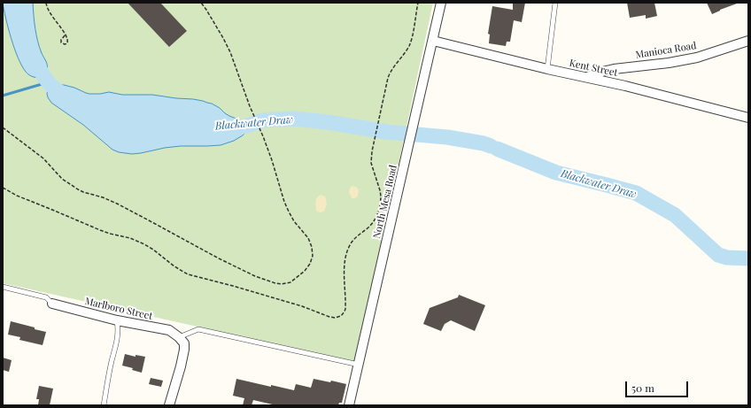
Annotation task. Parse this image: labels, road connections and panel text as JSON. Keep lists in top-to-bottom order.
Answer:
{
  "streets": {
    "street": [
      "Manioca Road",
      "Kent Street",
      "North Mesa Road",
      "Marlboro Street"
    ]
  },
  "crossings": [
    ["Manioca Road", "Kent Street"],
    ["Kent Street", "North Mesa Road"]
  ],
  "water": ["Blackwater Draw"],
  "scale_bar": "50 m"
}
